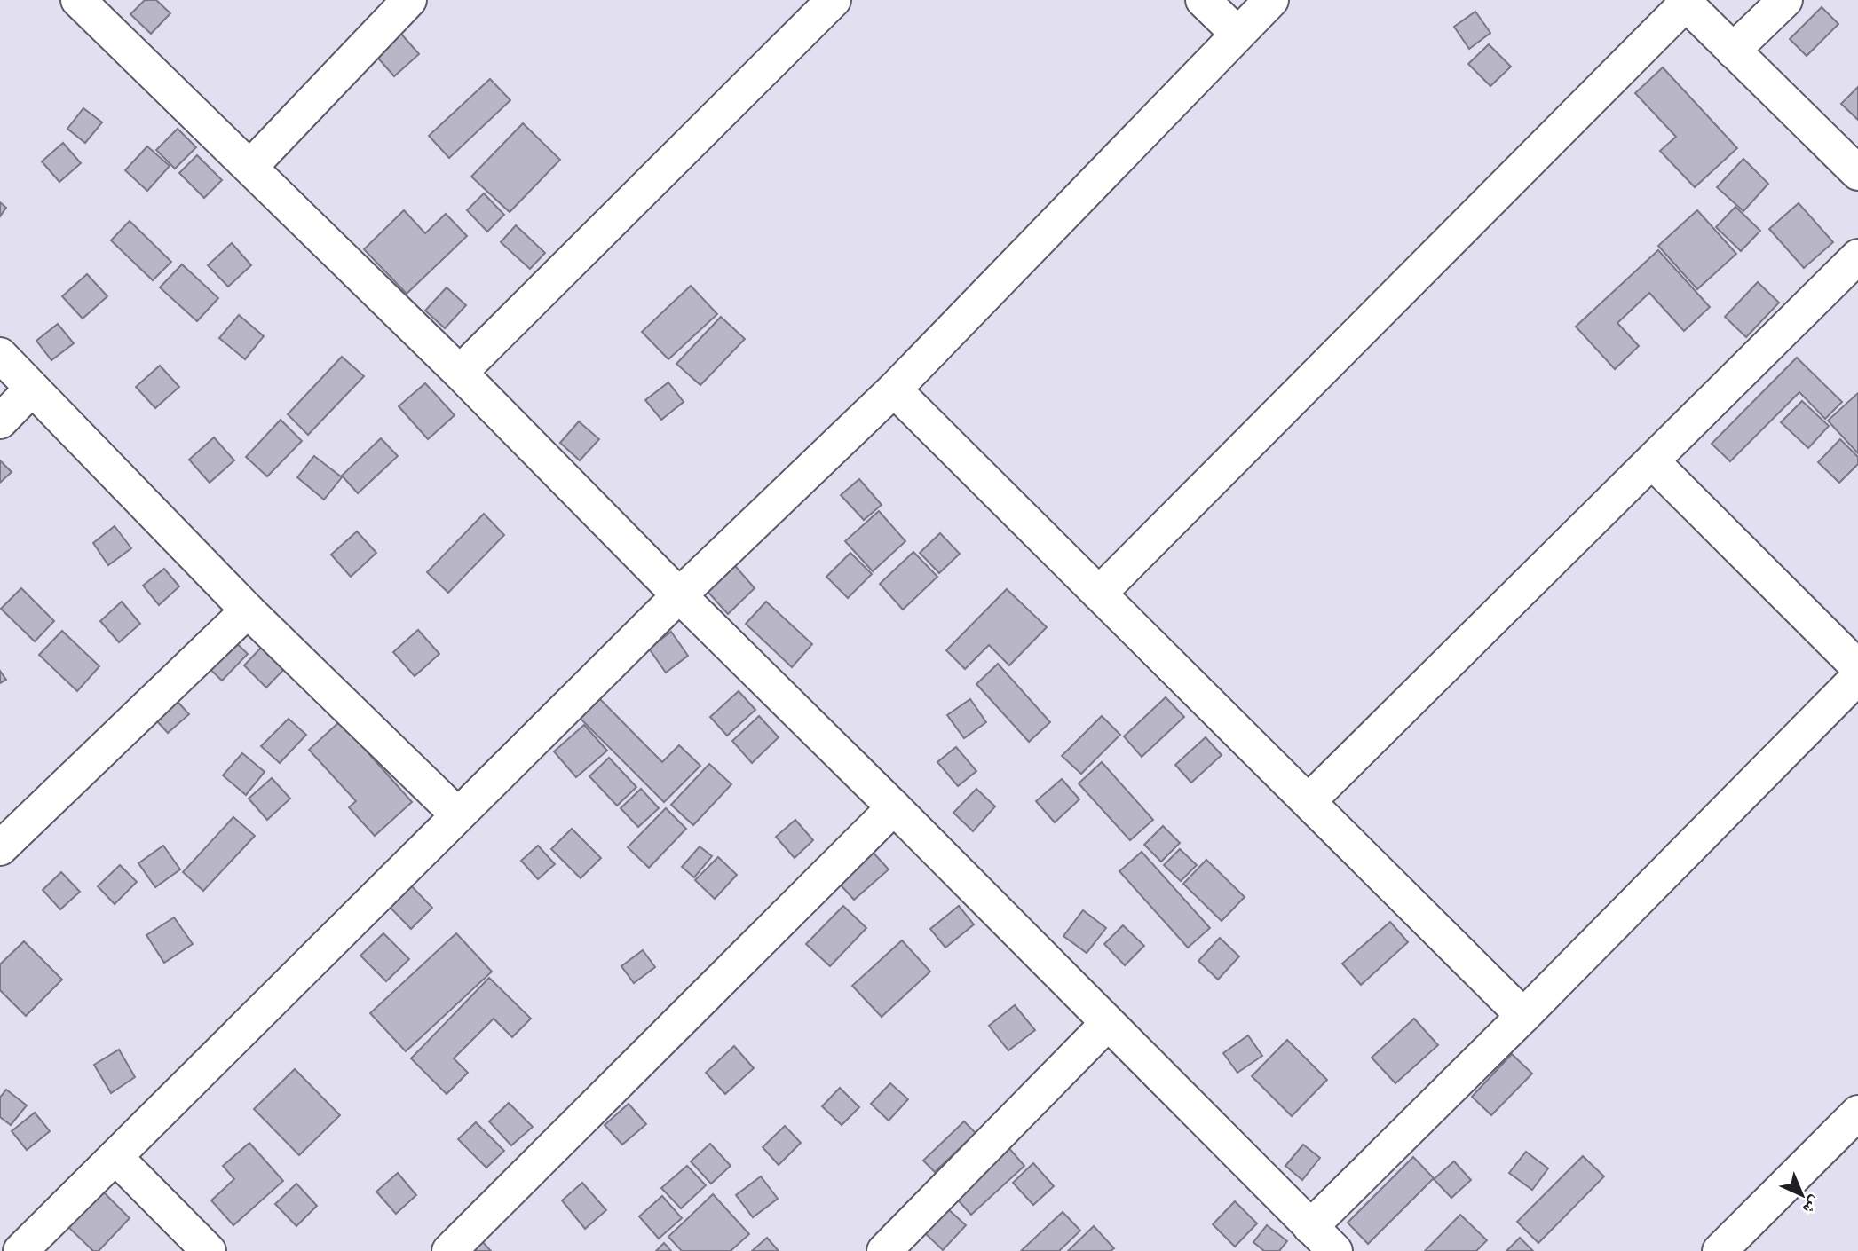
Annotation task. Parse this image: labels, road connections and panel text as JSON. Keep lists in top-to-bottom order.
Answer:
{
  "north": "bottom right"
}
